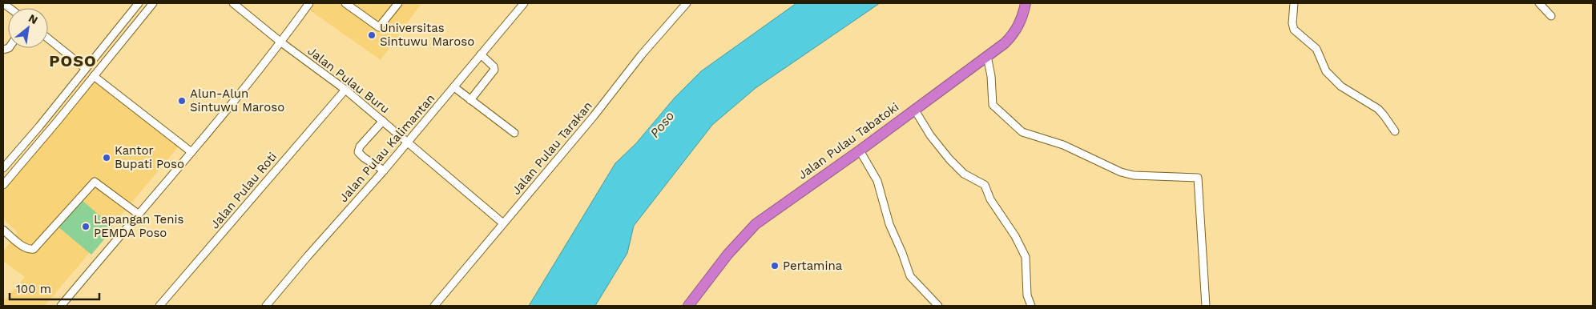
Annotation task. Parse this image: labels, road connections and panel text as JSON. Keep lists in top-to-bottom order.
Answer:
{
  "streets": {
    "highway": ["Jalan Pulau Tabatoki"],
    "street": [
      "Jalan Pulau Buru",
      "Jalan Pulau Kalimantan",
      "Jalan Pulau Tarakan",
      "Jalan Pulau Roti"
    ]
  },
  "crossings": [
    ["Jalan Pulau Buru", "Jalan Pulau Kalimantan"],
    ["Jalan Pulau Buru", "Jalan Pulau Tarakan"],
    ["Jalan Pulau Buru", "Jalan Pulau Roti"]
  ],
  "districts": ["POSO"],
  "water": ["Poso"],
  "places": [
    "Universitas Sintuwu Maroso",
    "Alun-Alun Sintuwu Maroso",
    "Kantor Bupati Poso",
    "Lapangan Tenis PEMDA Poso",
    "Pertamina"
  ],
  "scale_bar": "100 m",
  "north": "top right"
}
